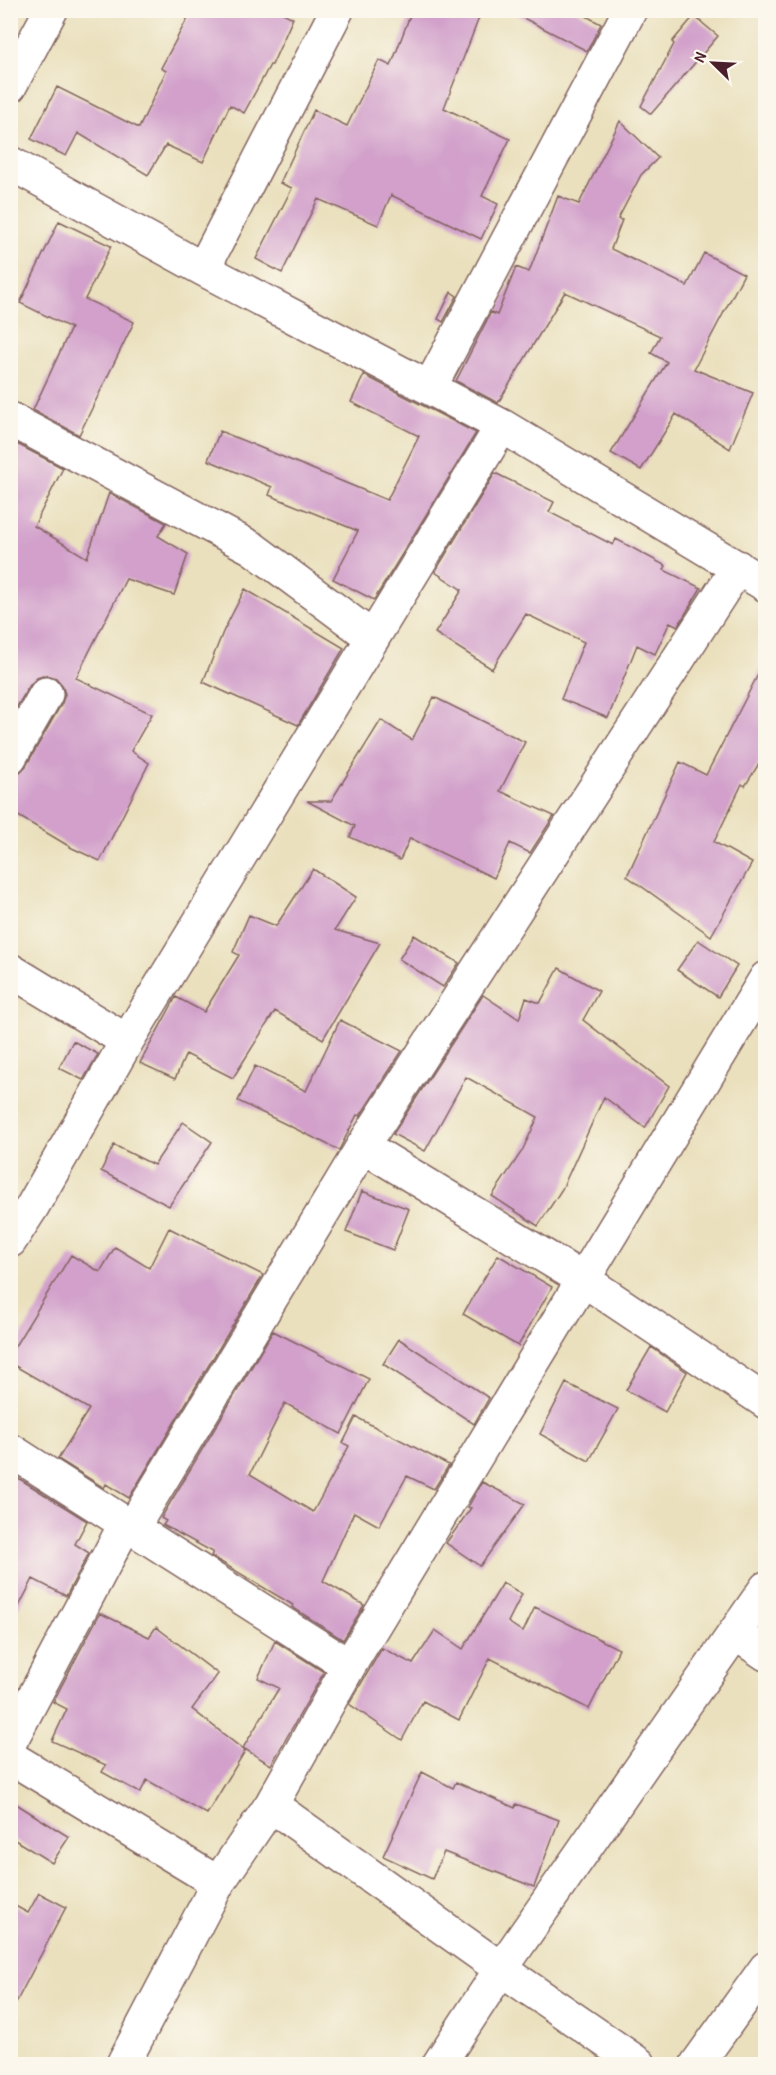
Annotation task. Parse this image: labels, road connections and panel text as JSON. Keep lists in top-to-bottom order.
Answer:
{
  "north": "top left"
}
